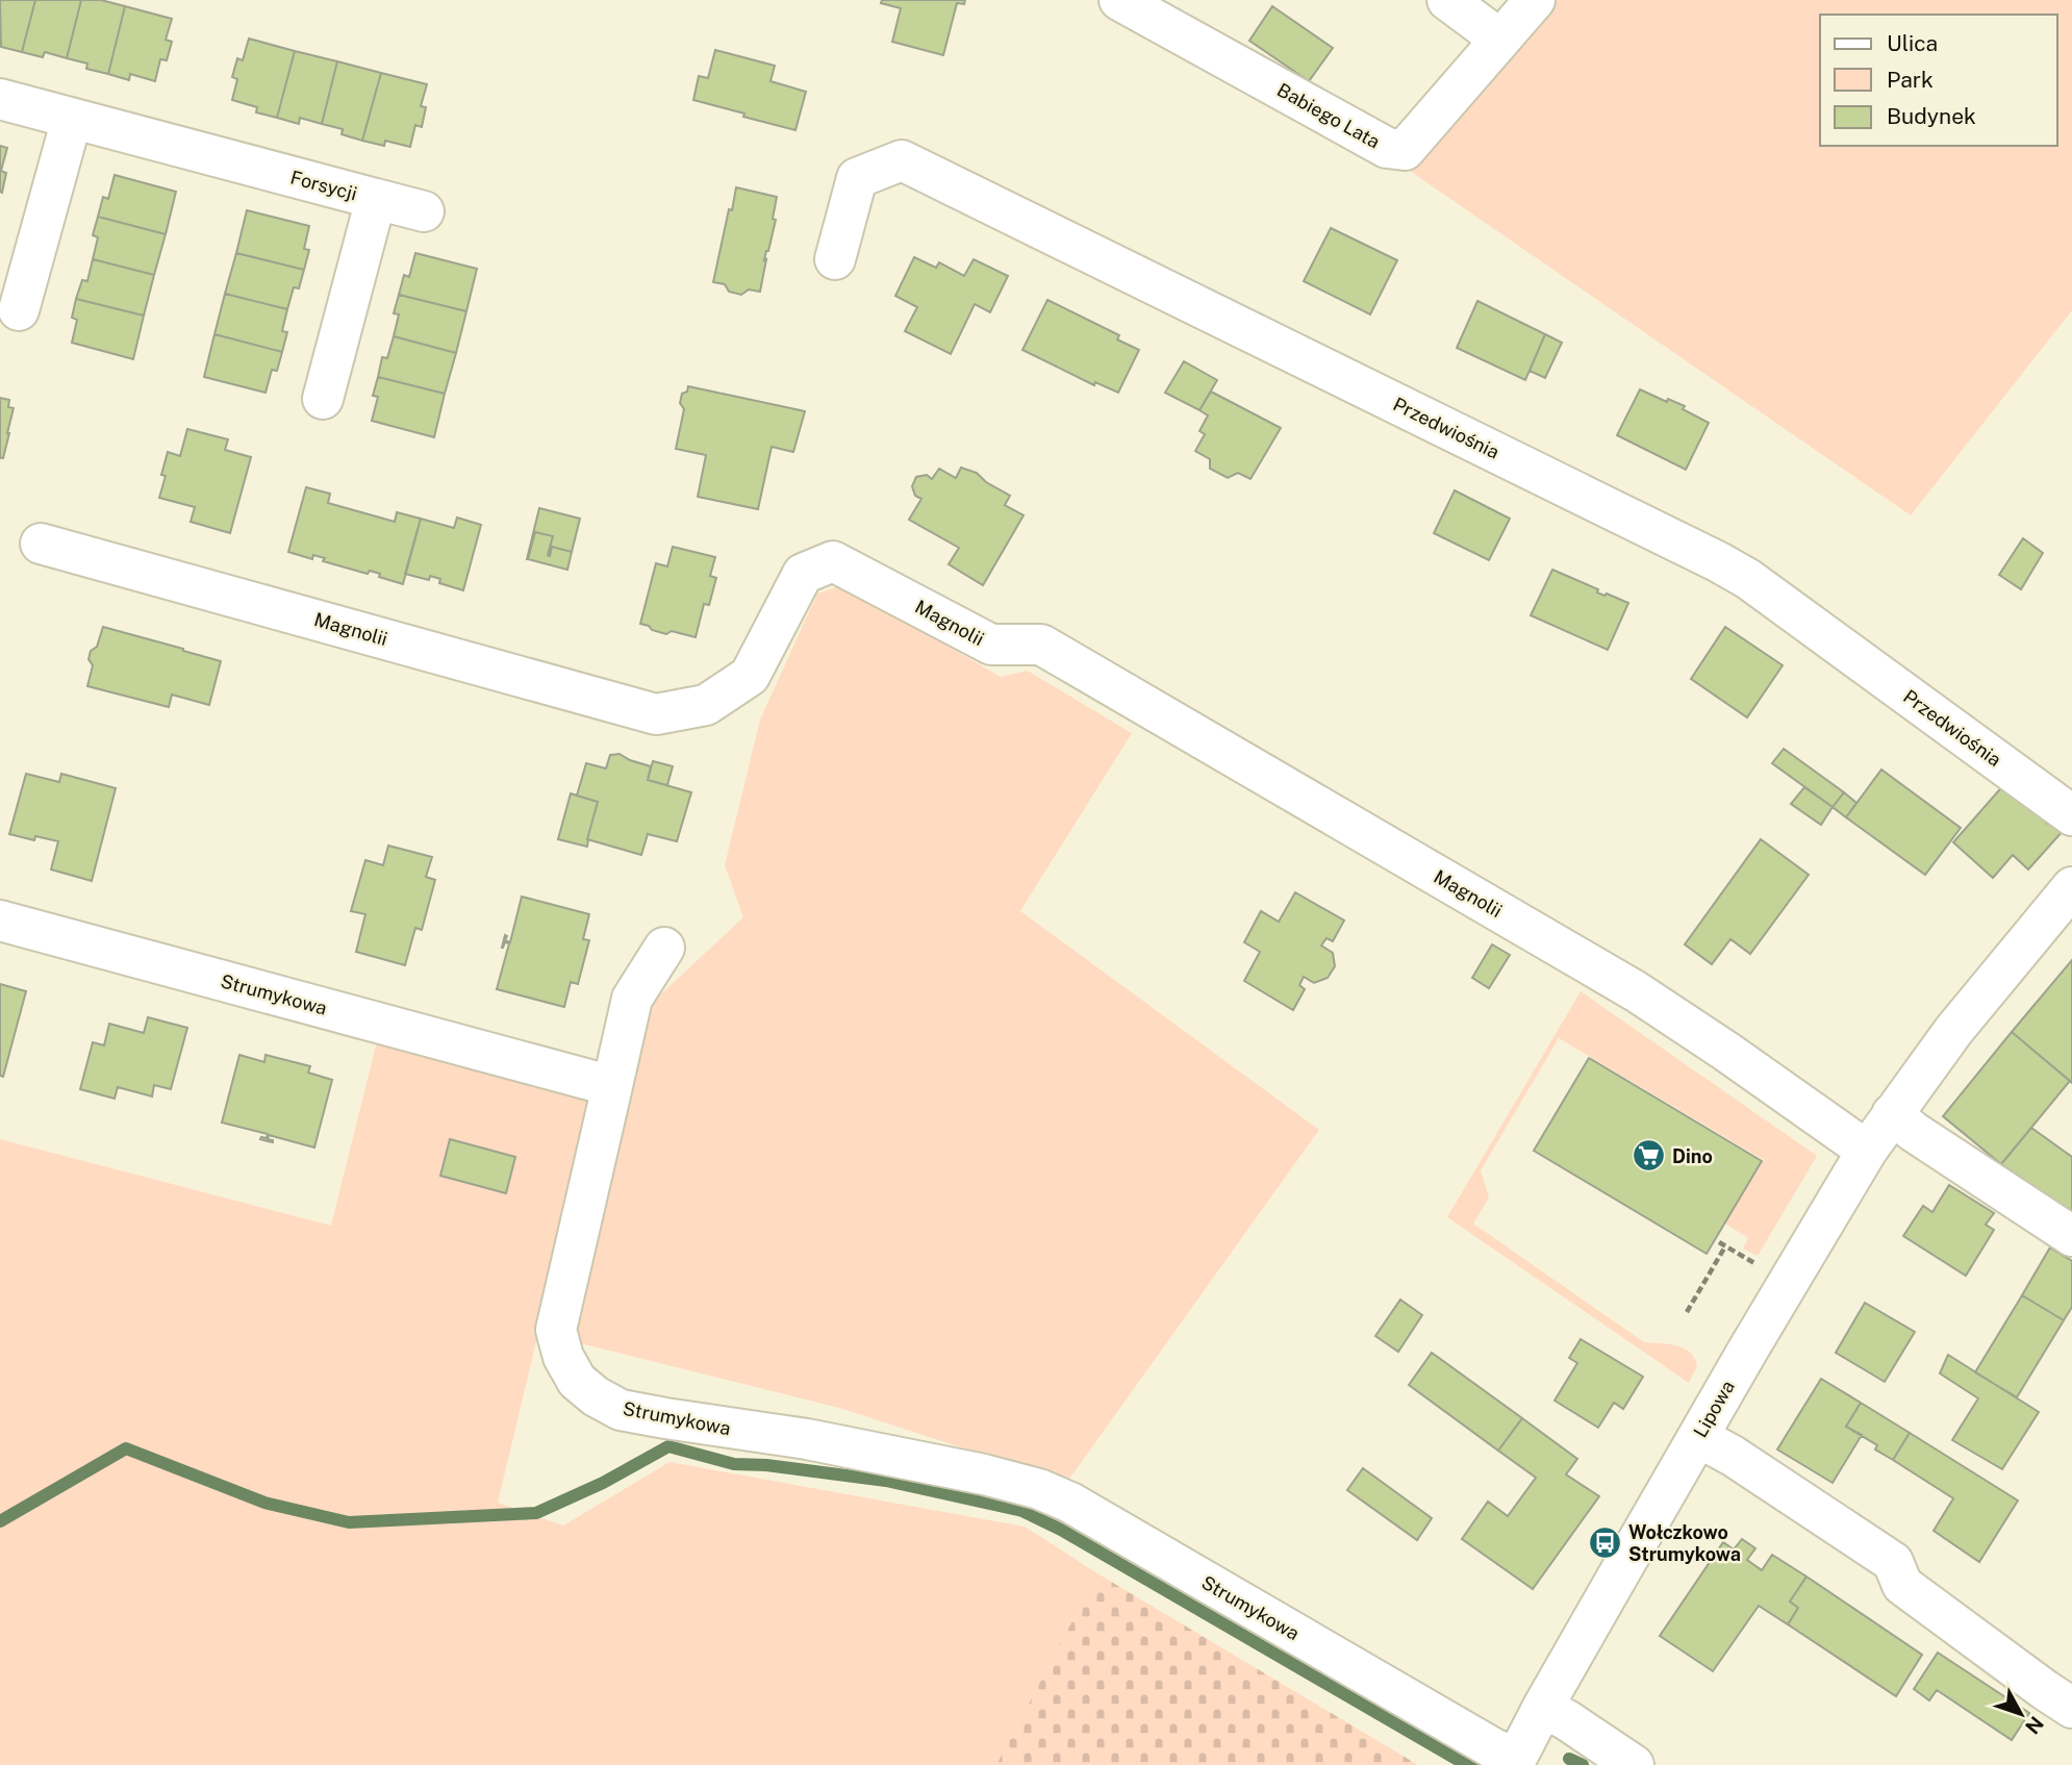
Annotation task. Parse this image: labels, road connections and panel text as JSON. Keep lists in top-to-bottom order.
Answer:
{
  "streets": {
    "street": [
      "Babiego Lata",
      "Forsycji",
      "Przedwiośnia",
      "Magnolii",
      "Strumykowa",
      "Lipowa"
    ]
  },
  "crossings": [
    ["Magnolii", "Lipowa"],
    ["Strumykowa", "Lipowa"]
  ],
  "places": {
    "supermarket": ["Dino"],
    "bus stop": ["Wołczkowo Strumykowa"]
  },
  "legend": ["Ulica", "Park", "Budynek"],
  "north": "bottom right"
}
